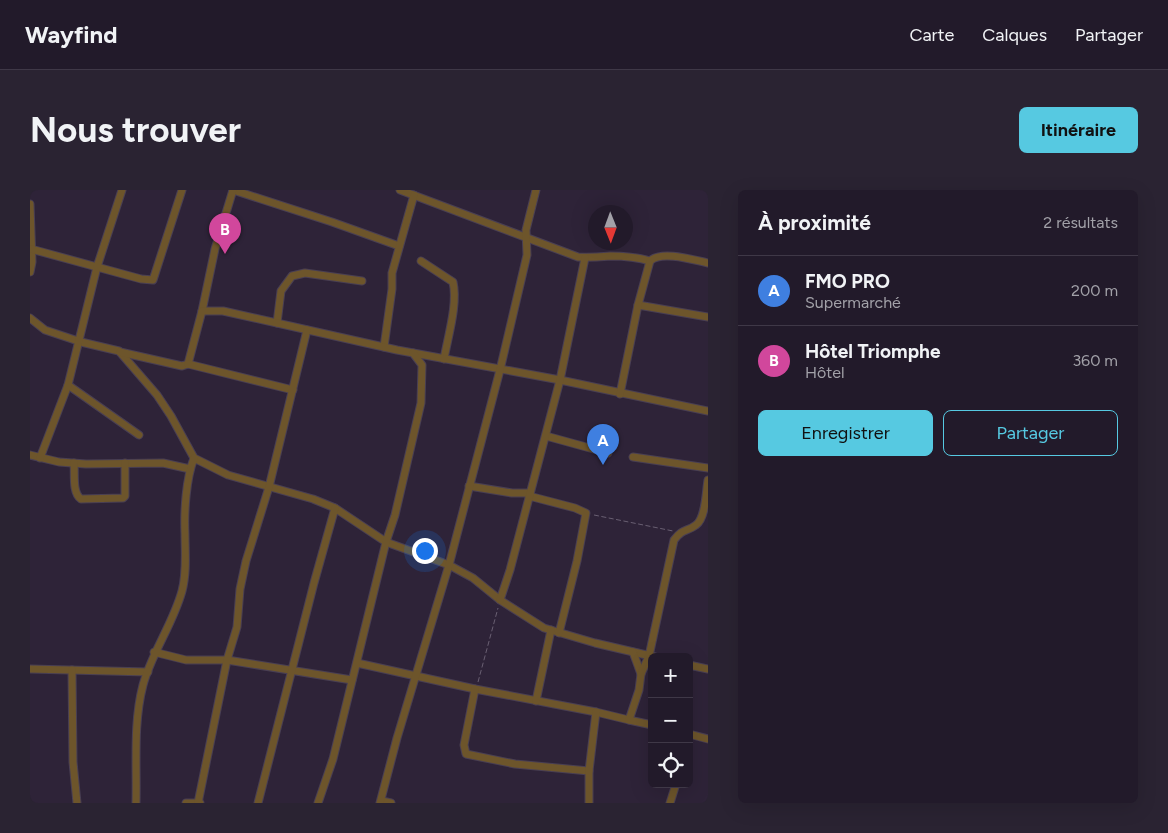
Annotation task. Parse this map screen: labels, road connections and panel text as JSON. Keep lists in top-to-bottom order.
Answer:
{
  "north": "bottom",
  "page": {
    "header": "Wayfind",
    "nav": ["Carte", "Calques", "Partager"],
    "buttons": [
      "Itinéraire",
      ["Enregistrer", "Partager"]
    ],
    "title": "Nous trouver",
    "heading": ["À proximité", "2 résultats"],
    "pins": ["B", "A"],
    "list": [
      {
        "mark": "A",
        "name": "FMO PRO",
        "note": "Supermarché",
        "value": "200 m"
      },
      {
        "mark": "B",
        "name": "Hôtel Triomphe",
        "note": "Hôtel",
        "value": "360 m"
      }
    ],
    "map_buttons": ["+", "−"]
  }
}
